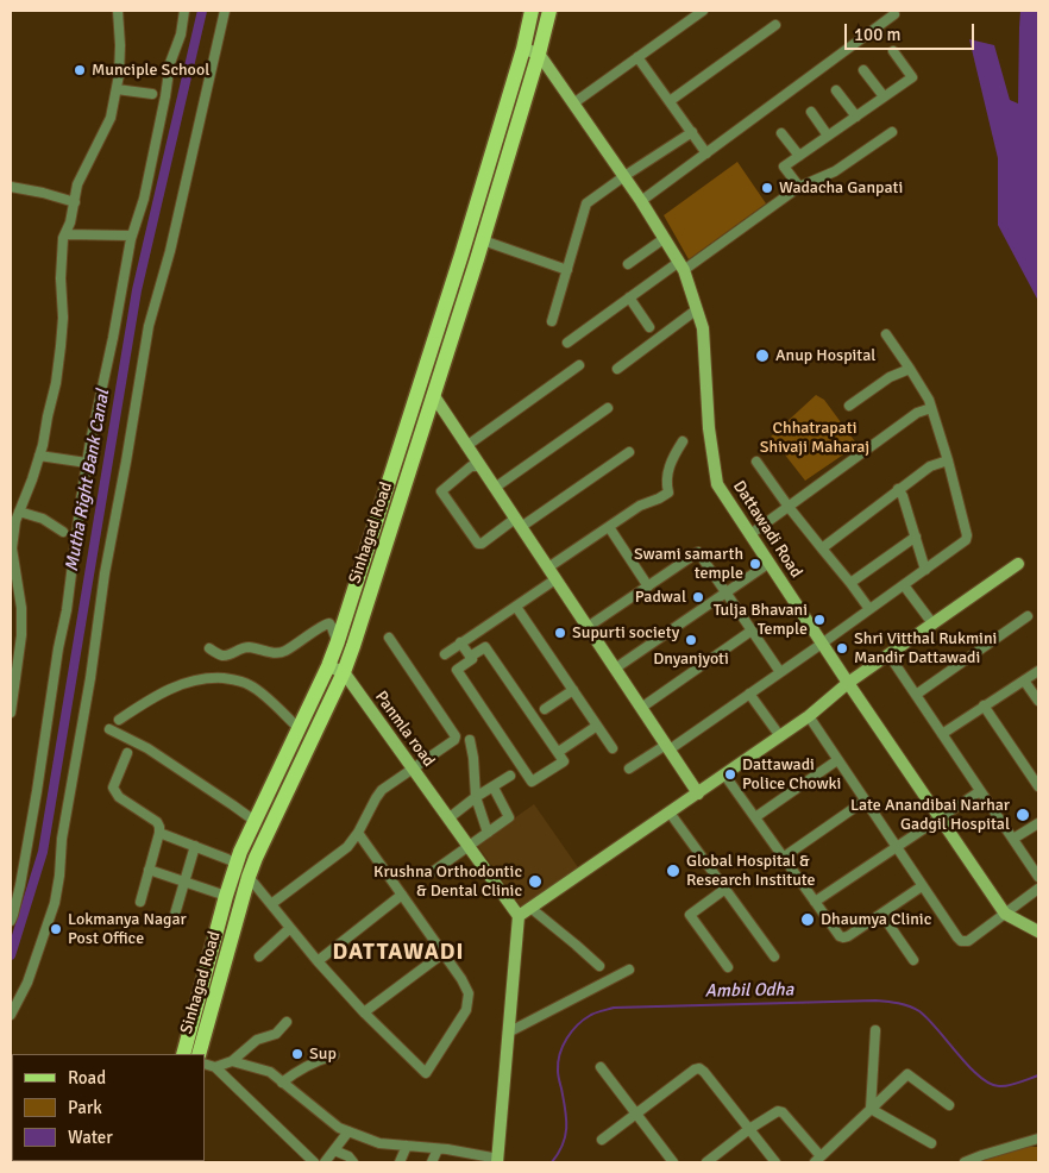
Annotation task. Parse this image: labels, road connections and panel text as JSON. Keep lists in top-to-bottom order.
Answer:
{
  "streets": {
    "main road": ["Sinhagad Road"],
    "street": ["Dattawadi Road", "Panmla road"]
  },
  "crossings": [
    ["Dattawadi Road", "Sinhagad Road"],
    ["Sinhagad Road", "Panmla road"]
  ],
  "districts": ["DATTAWADI"],
  "water": ["Mutha Right Bank Canal", "Ambil Odha"],
  "parks": ["Chhatrapati Shivaji Maharaj"],
  "places": [
    "Munciple School",
    "Wadacha Ganpati",
    "Anup Hospital",
    "Swami samarth temple",
    "Padwal",
    "Tulja Bhavani Temple",
    "Supurti society",
    "Dnyanjyoti",
    "Shri Vitthal Rukmini Mandir Dattawadi",
    "Dattawadi Police Chowki",
    "Late Anandibai Narhar Gadgil Hospital",
    "Global Hospital & Research Institute",
    "Krushna Orthodontic & Dental Clinic",
    "Dhaumya Clinic",
    "Lokmanya Nagar Post Office",
    "Sup"
  ],
  "legend": ["Road", "Park", "Water"],
  "scale_bar": "100 m"
}
